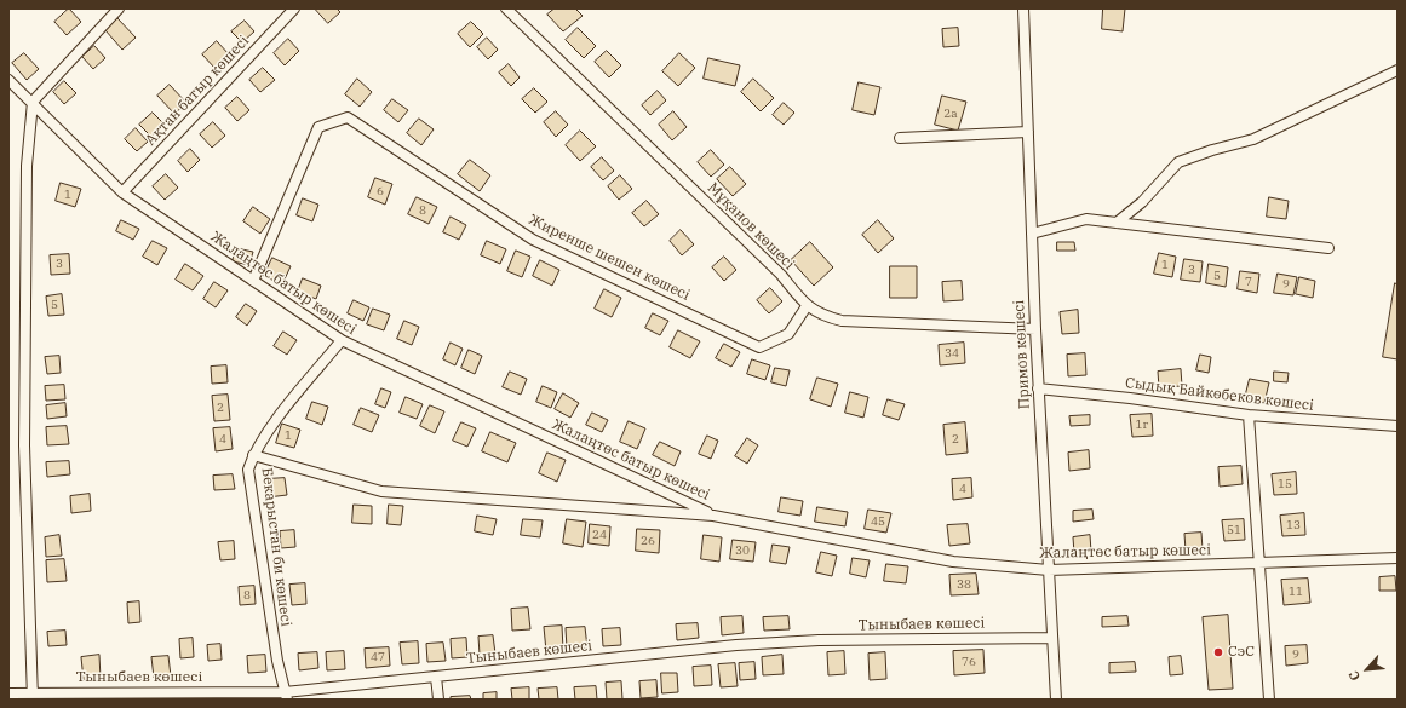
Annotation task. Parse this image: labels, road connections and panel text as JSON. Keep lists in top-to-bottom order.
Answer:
{
  "streets": {
    "street": [
      "Ақтан батыр көшесі",
      "Мұқанов көшесі",
      "Жиренше шешен көшесі",
      "Жалаңтөс батыр көшесі",
      "Примов көшесі",
      "Сыдық Байкөбеков көшесі",
      "Бекарыстан би көшесі",
      "Тыныбаев көшесі"
    ]
  },
  "crossings": [
    ["Ақтан батыр көшесі", "Жалаңтөс батыр көшесі"],
    ["Мұқанов көшесі", "Жиренше шешен көшесі"],
    ["Мұқанов көшесі", "Примов көшесі"],
    ["Жиренше шешен көшесі", "Жалаңтөс батыр көшесі"],
    ["Жалаңтөс батыр көшесі", "Примов көшесі"],
    ["Жалаңтөс батыр көшесі", "Бекарыстан би көшесі"],
    ["Примов көшесі", "Сыдық Байкөбеков көшесі"],
    ["Примов көшесі", "Тыныбаев көшесі"],
    ["Бекарыстан би көшесі", "Тыныбаев көшесі"]
  ],
  "places": ["СэС"],
  "house_numbers": [
    "2а",
    "6",
    "1",
    "8",
    "3",
    "1",
    "3",
    "5",
    "7",
    "9",
    "5",
    "34",
    "2",
    "1г",
    "1",
    "4",
    "2",
    "15",
    "4",
    "45",
    "13",
    "51",
    "24",
    "26",
    "30",
    "38",
    "11",
    "8",
    "9",
    "47",
    "76"
  ],
  "north": "bottom left"
}
